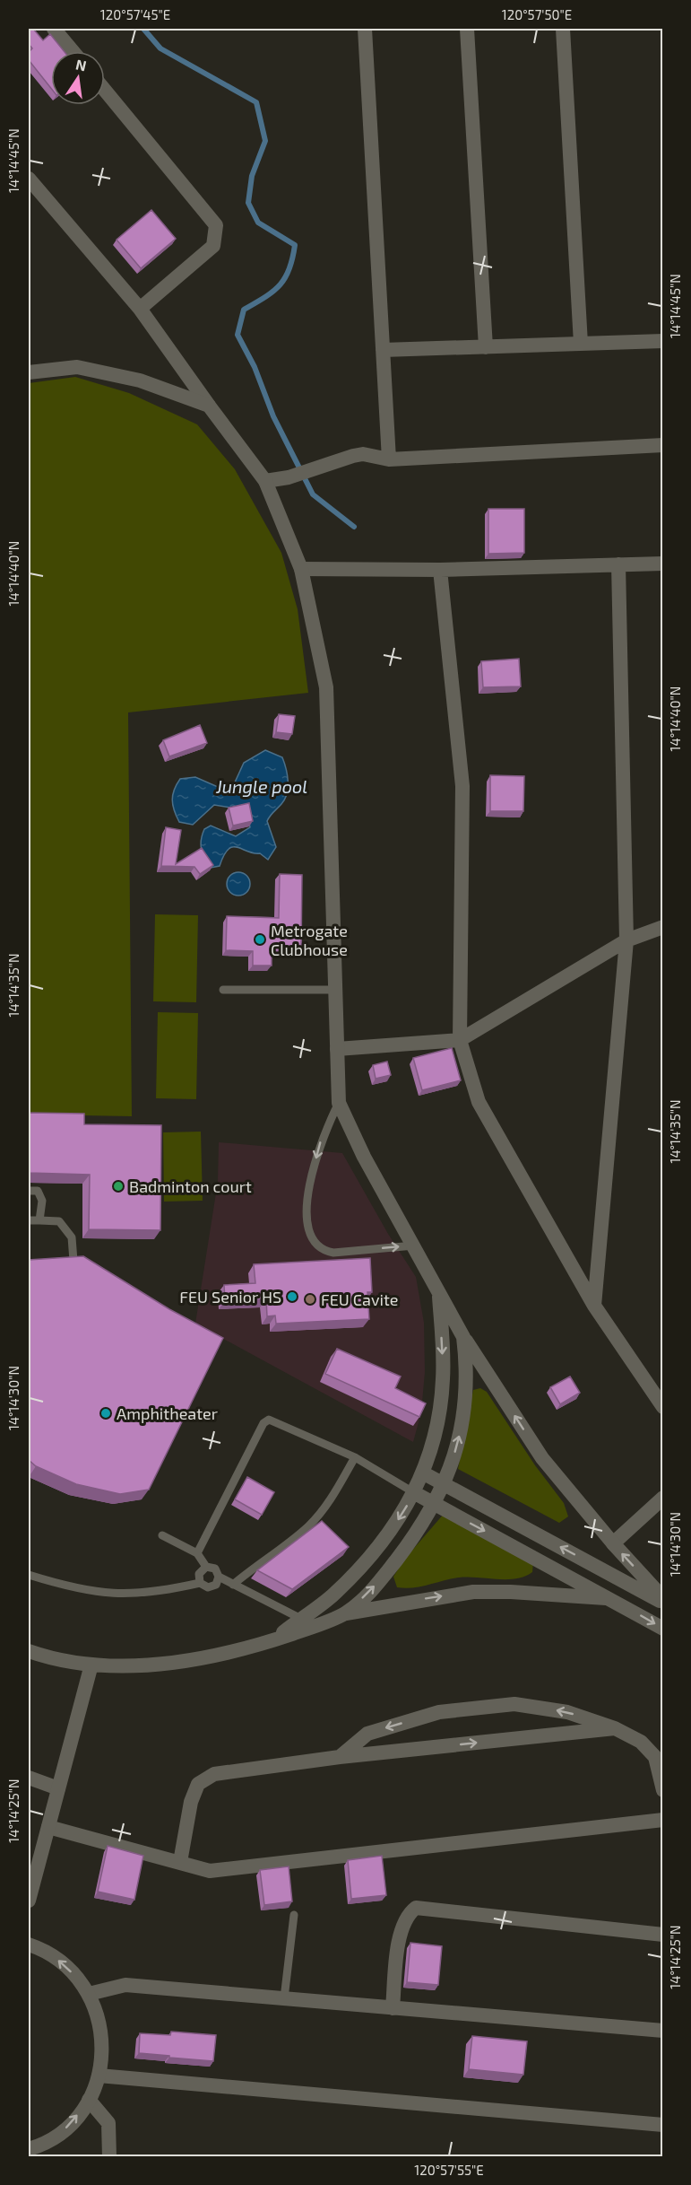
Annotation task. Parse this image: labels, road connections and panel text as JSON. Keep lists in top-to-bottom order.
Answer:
{
  "water": ["Jungle pool"],
  "places": [
    "Metrogate Clubhouse",
    "Badminton court",
    "FEU Senior HS",
    "FEU Cavite",
    "Amphitheater"
  ],
  "north": "top",
  "coordinates": [
    "120°57'45\"E",
    "120°57'50\"E",
    "14°14'45\"N",
    "14°14'40\"N",
    "14°14'35\"N",
    "14°14'30\"N",
    "14°14'25\"N",
    "120°57'55\"E"
  ]
}
